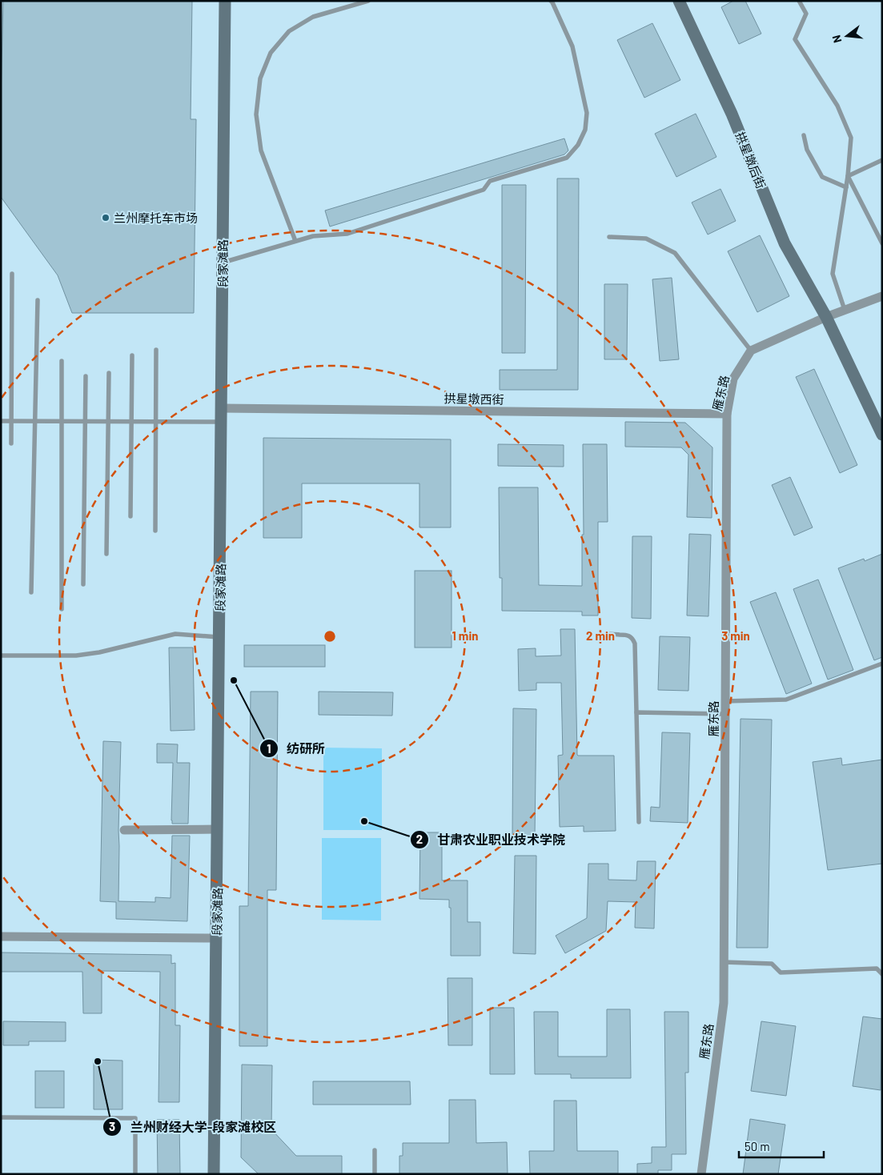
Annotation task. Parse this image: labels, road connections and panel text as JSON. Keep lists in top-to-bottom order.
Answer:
{
  "streets": {
    "main road": ["拱星墩后街", "段家滩路"],
    "street": ["雁东路", "拱星墩西街"]
  },
  "crossings": [
    ["段家滩路", "拱星墩西街"],
    ["雁东路", "拱星墩西街"]
  ],
  "places": [
    "兰州摩托车市场",
    "纺研所",
    "甘肃农业职业技术学院",
    "兰州财经大学-段家滩校区"
  ],
  "scale_bar": "50 m",
  "north": "left",
  "rings": ["1 min", "2 min", "3 min"]
}
